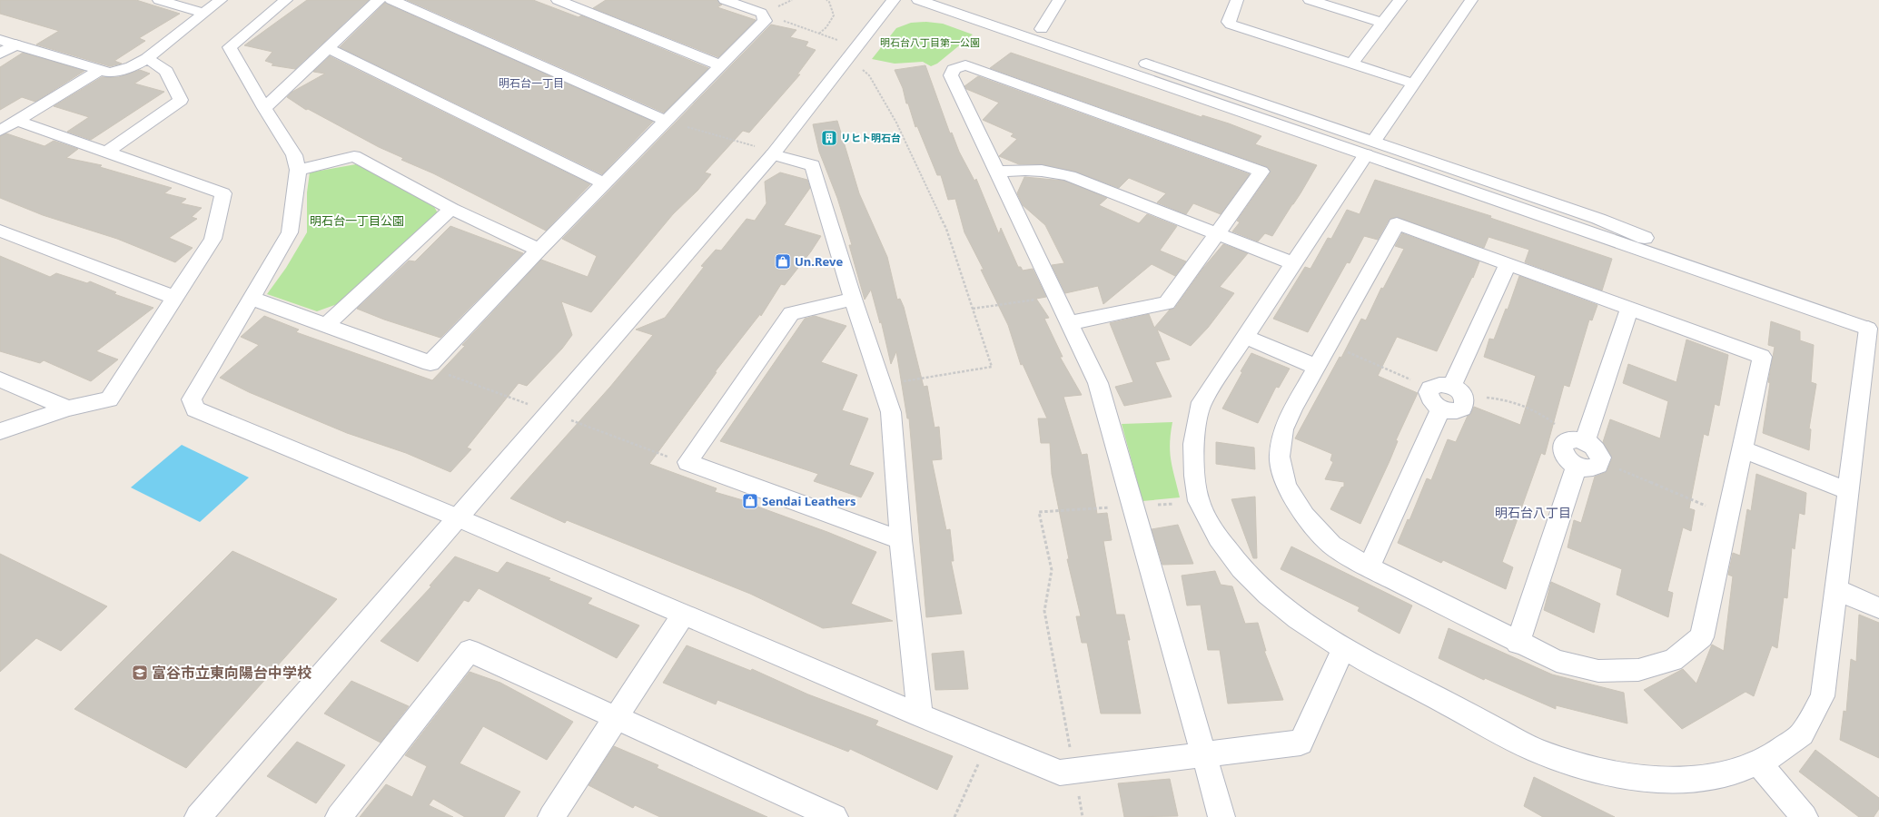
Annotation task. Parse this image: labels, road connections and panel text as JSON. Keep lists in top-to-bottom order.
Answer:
{
  "districts": ["明石台一丁目", "明石台八丁目"],
  "parks": ["明石台八丁目第一公園", "明石台一丁目公園"],
  "places": {
    "building": ["リヒト明石台"],
    "shop": ["Un.Reve", "Sendai Leathers"],
    "school or university": ["富谷市立東向陽台中学校"]
  }
}
